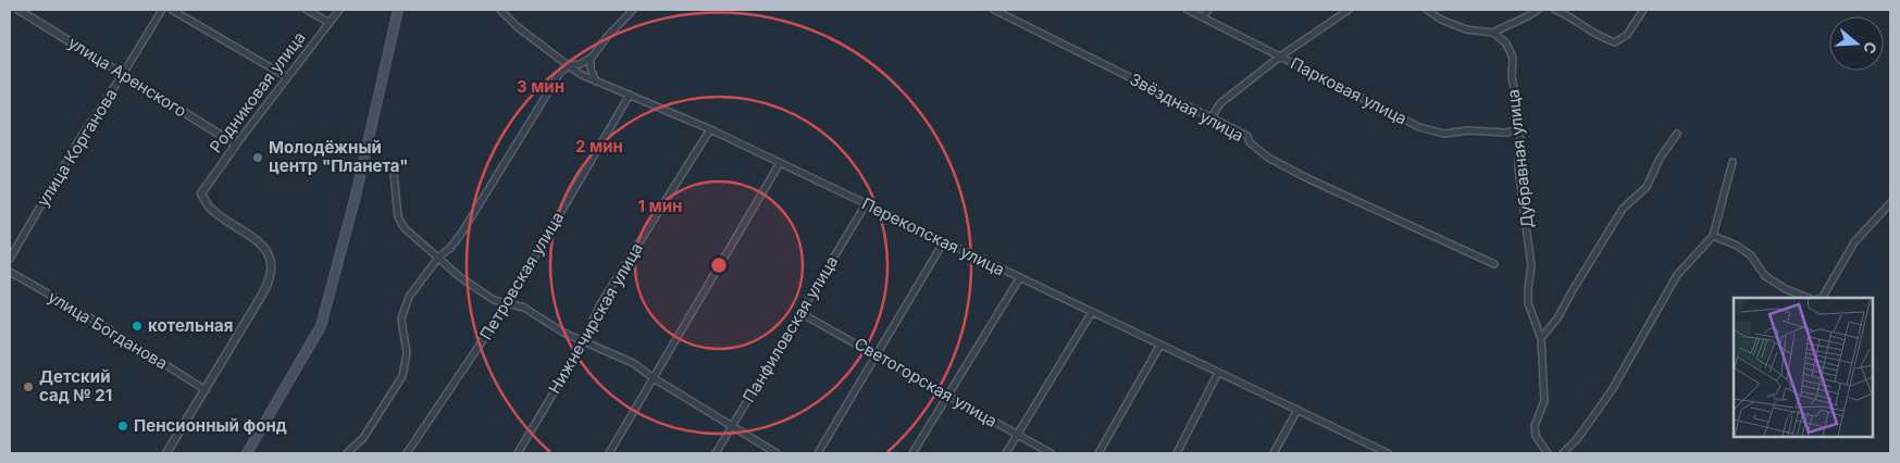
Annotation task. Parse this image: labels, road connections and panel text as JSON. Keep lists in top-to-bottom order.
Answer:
{
  "streets": {
    "street": [
      "улица Аренского",
      "Парковая улица",
      "Родниковая улица",
      "Звёздная улица",
      "улица Корганова",
      "Дубравная улица",
      "Перекопская улица",
      "Петровская улица",
      "Нижнечирская улица",
      "Панфиловская улица",
      "улица Богданова",
      "Светогорская улица"
    ]
  },
  "crossings": [
    ["улица Аренского", "Родниковая улица"],
    ["улица Аренского", "улица Корганова"],
    ["Парковая улица", "Дубравная улица"],
    ["Родниковая улица", "улица Богданова"],
    ["Перекопская улица", "Петровская улица"],
    ["Перекопская улица", "Нижнечирская улица"],
    ["Перекопская улица", "Панфиловская улица"],
    ["Панфиловская улица", "Светогорская улица"]
  ],
  "places": [
    "Молодёжный центр \"Планета\"",
    "котельная",
    "Детский сад № 21",
    "Пенсионный фонд"
  ],
  "north": "right",
  "rings": ["3 мин", "2 мин", "1 мин"]
}
